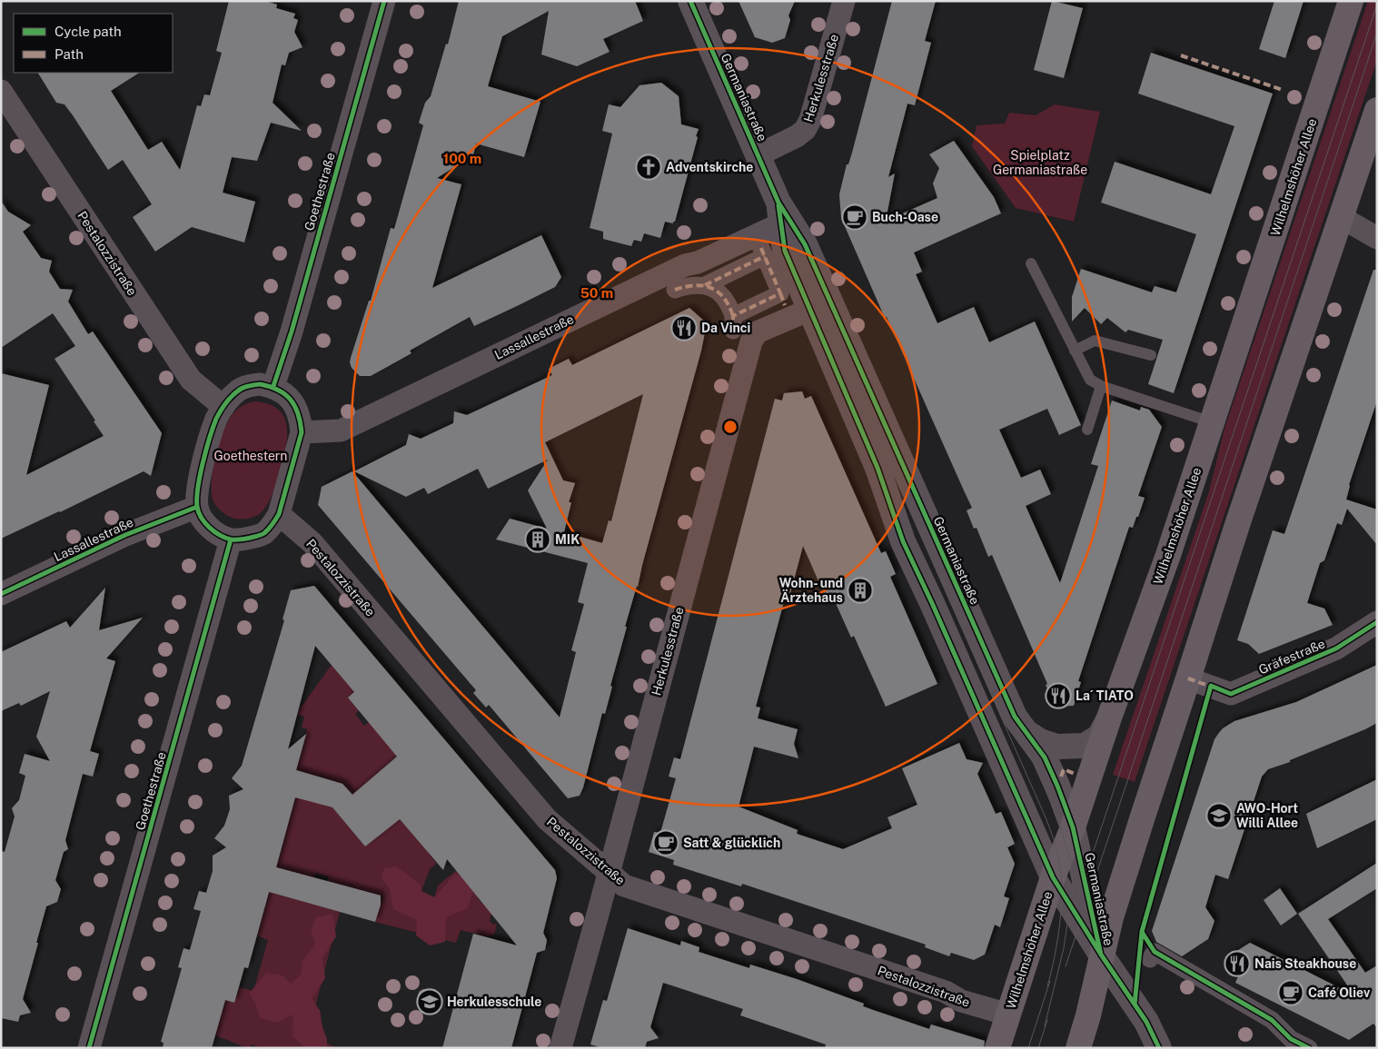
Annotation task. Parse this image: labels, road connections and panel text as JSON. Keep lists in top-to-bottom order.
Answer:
{
  "streets": {
    "main road": ["Wilhelmshöher Allee"],
    "street": [
      "Herkulesstraße",
      "Germaniastraße",
      "Goethestraße",
      "Pestalozzistraße",
      "Lassallestraße",
      "Gräfestraße"
    ]
  },
  "crossings": [
    ["Herkulesstraße", "Germaniastraße"],
    ["Herkulesstraße", "Pestalozzistraße"],
    ["Germaniastraße", "Wilhelmshöher Allee"],
    ["Germaniastraße", "Lassallestraße"],
    ["Wilhelmshöher Allee", "Pestalozzistraße"],
    ["Goethestraße", "Pestalozzistraße"],
    ["Goethestraße", "Lassallestraße"],
    ["Pestalozzistraße", "Lassallestraße"]
  ],
  "parks": ["Spielplatz Germaniastraße", "Goethestern"],
  "places": {
    "church": ["Adventskirche"],
    "cafe": ["Buch-Oase", "Satt & glücklich", "Café Oliev"],
    "restaurant": ["Da Vinci", "La´ TIATO", "Nais Steakhouse"],
    "building": ["MIK", "Wohn- und Ärztehaus"],
    "school or university": ["AWO-Hort Willi Allee", "Herkulesschule"]
  },
  "legend": ["Cycle path", "Path"],
  "rings": ["100 m", "50 m"]
}
